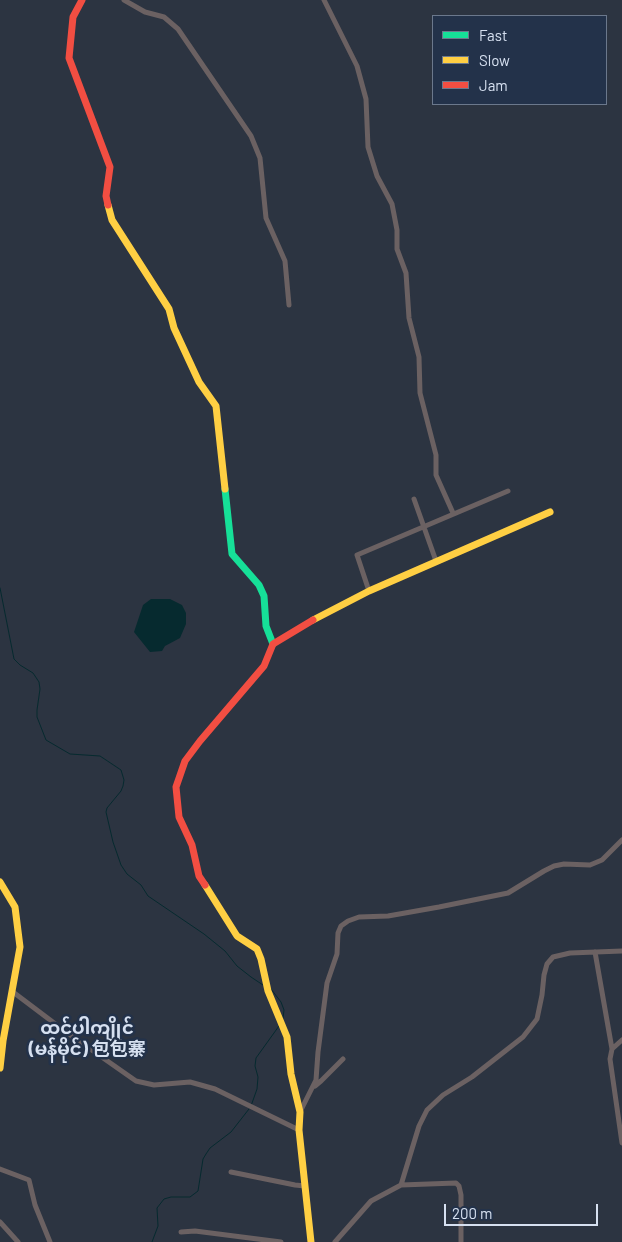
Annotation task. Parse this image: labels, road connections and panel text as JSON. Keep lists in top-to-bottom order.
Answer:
{
  "districts": ["ထင်ပါကျိုင် (မန်မိုင်) 包包寨"],
  "legend": ["Fast", "Slow", "Jam"],
  "scale_bar": "200 m"
}
